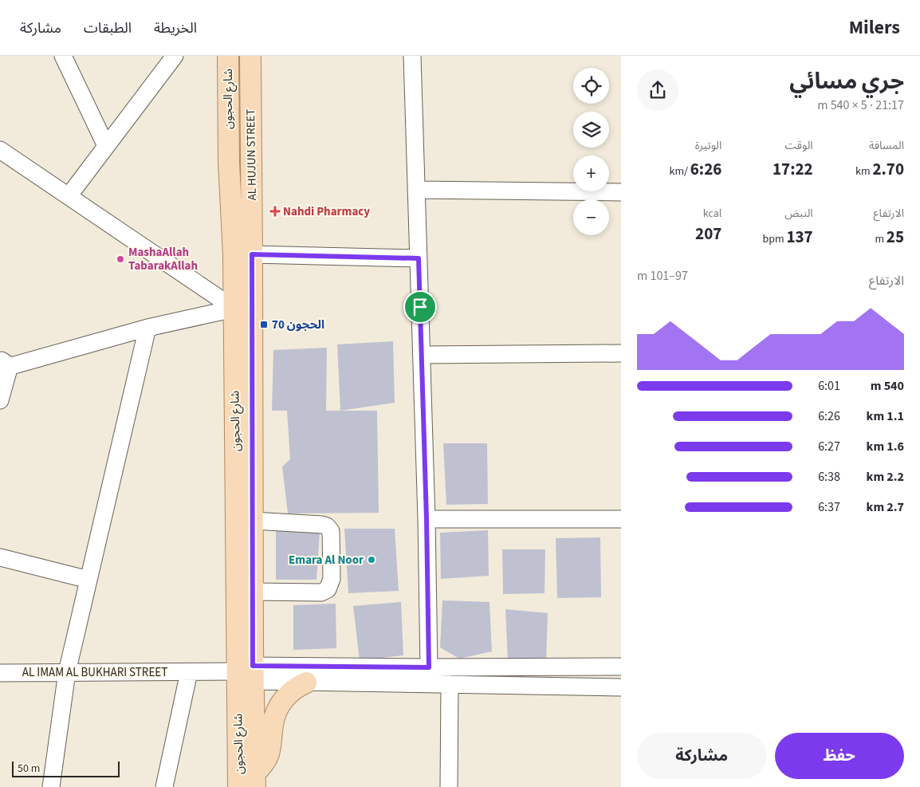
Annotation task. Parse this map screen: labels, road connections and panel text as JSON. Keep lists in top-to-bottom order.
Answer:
{
  "streets": {
    "main road": ["شارع الحجون", "AL HUJUN STREET"],
    "street": ["AL IMAM AL BUKHARI STREET"]
  },
  "crossings": [
    ["شارع الحجون", "AL HUJUN STREET"],
    ["شارع الحجون", "AL IMAM AL BUKHARI STREET"]
  ],
  "places": {
    "health": ["Nahdi Pharmacy"],
    "other": ["MashaAllah TabarakAllah", "Emara Al Noor"],
    "transit": ["الحجون 70"]
  },
  "scale_bar": "50 m",
  "page": {
    "header": "Milers",
    "nav": ["الخريطة", "الطبقات", "مشاركة"],
    "heading": ["جري مسائي", "21:17 · 5 × 540 m"],
    "map_buttons": ["+", "−"],
    "stats": [
      ["المسافة", "2.70 km"],
      ["الوقت", "17:22"],
      ["الوتيرة", "6:26 /km"],
      ["الارتفاع", "25 m"],
      ["النبض", "137 bpm"],
      ["kcal", "207"]
    ],
    "chart": ["الارتفاع", "97–101 m"],
    "list": [
      {
        "name": "540 m",
        "note": "6:01"
      },
      {
        "name": "1.1 km",
        "note": "6:26"
      },
      {
        "name": "1.6 km",
        "note": "6:27"
      },
      {
        "name": "2.2 km",
        "note": "6:38"
      },
      {
        "name": "2.7 km",
        "note": "6:37"
      }
    ],
    "buttons": ["حفظ", "مشاركة"],
    "scale": "50 m"
  }
}
